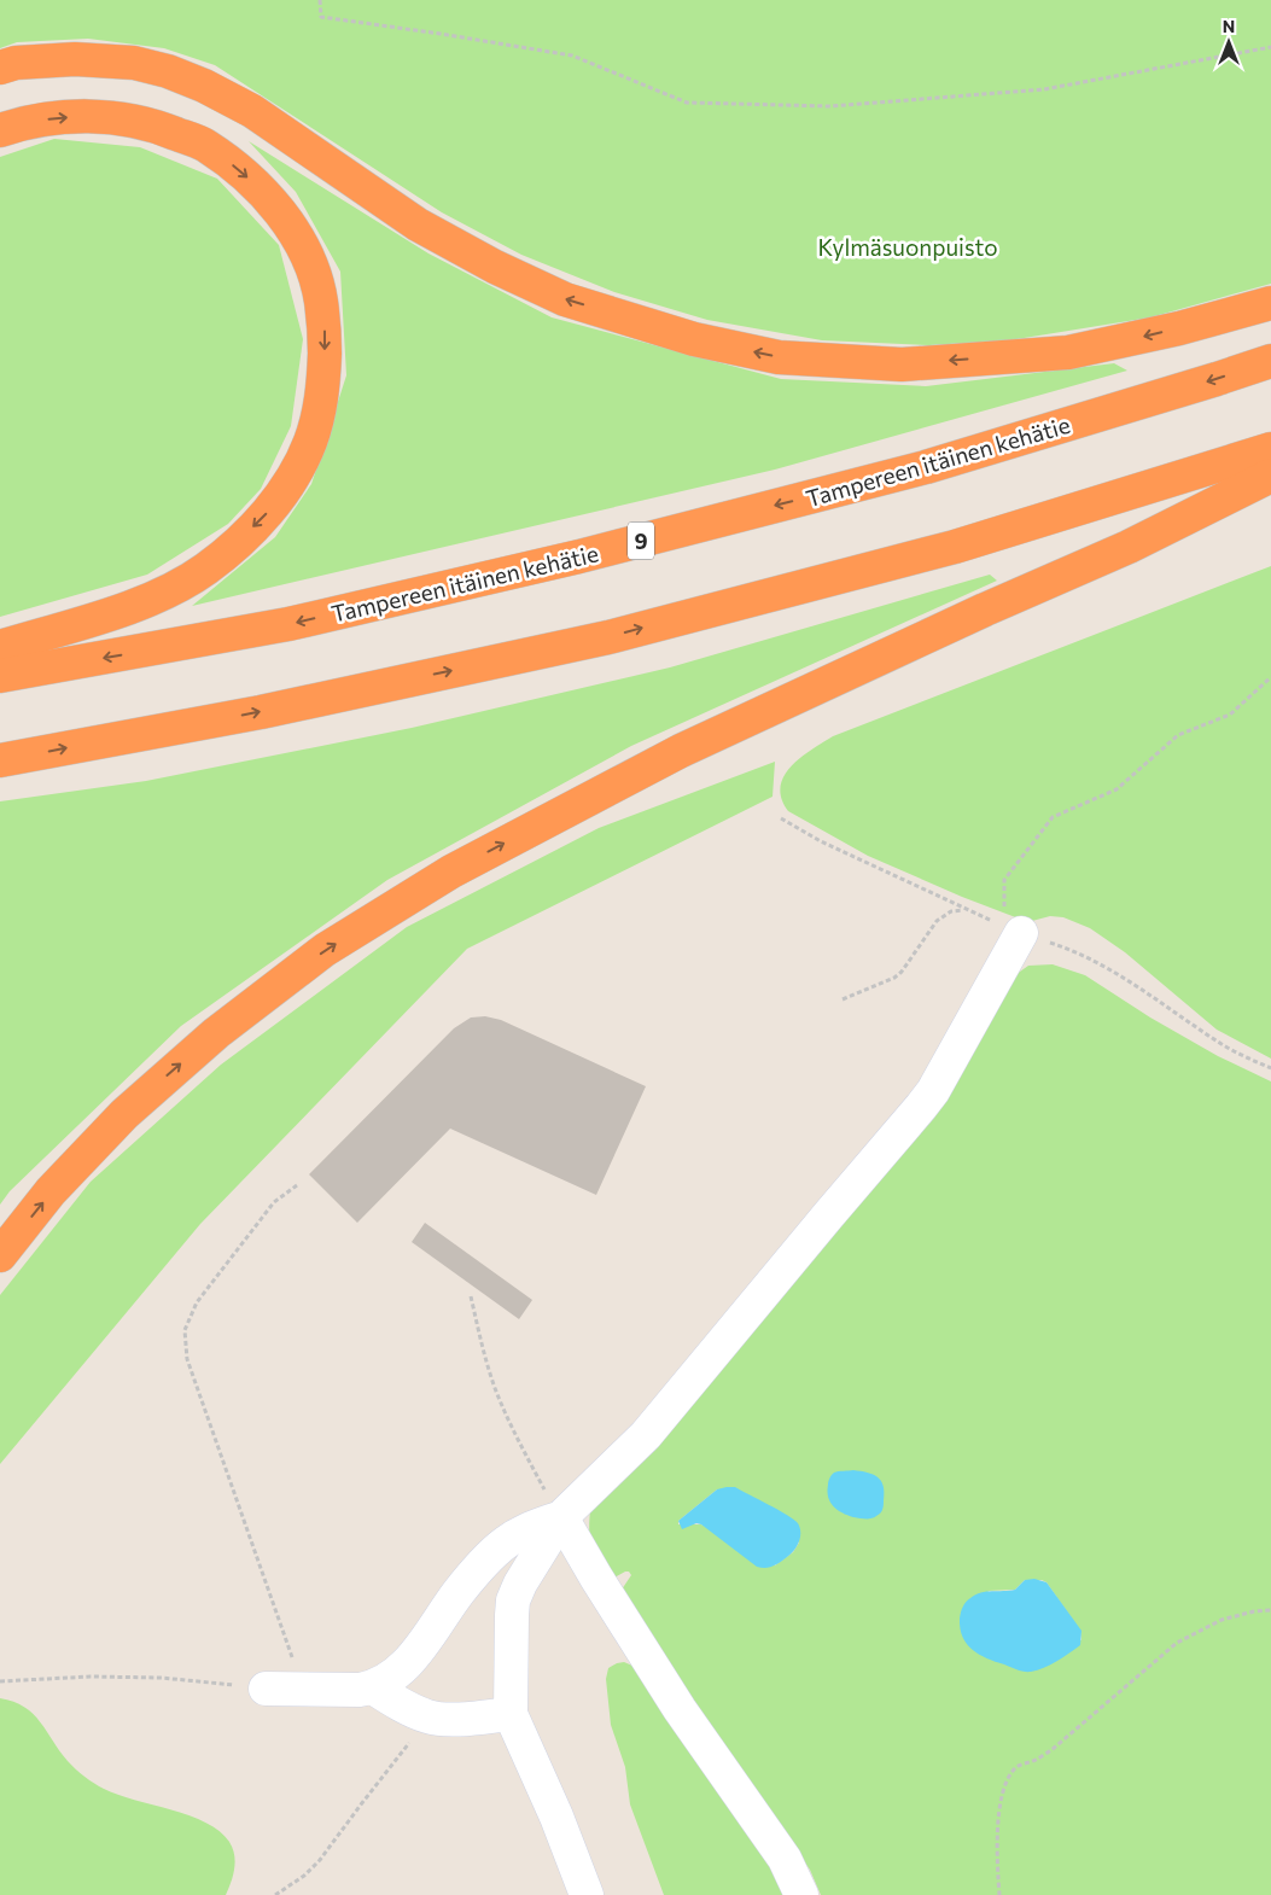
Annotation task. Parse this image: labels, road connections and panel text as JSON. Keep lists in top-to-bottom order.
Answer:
{
  "streets": {
    "highway": ["Tampereen itäinen kehätie", "9"]
  },
  "parks": ["Kylmäsuonpuisto"],
  "north": "top"
}
